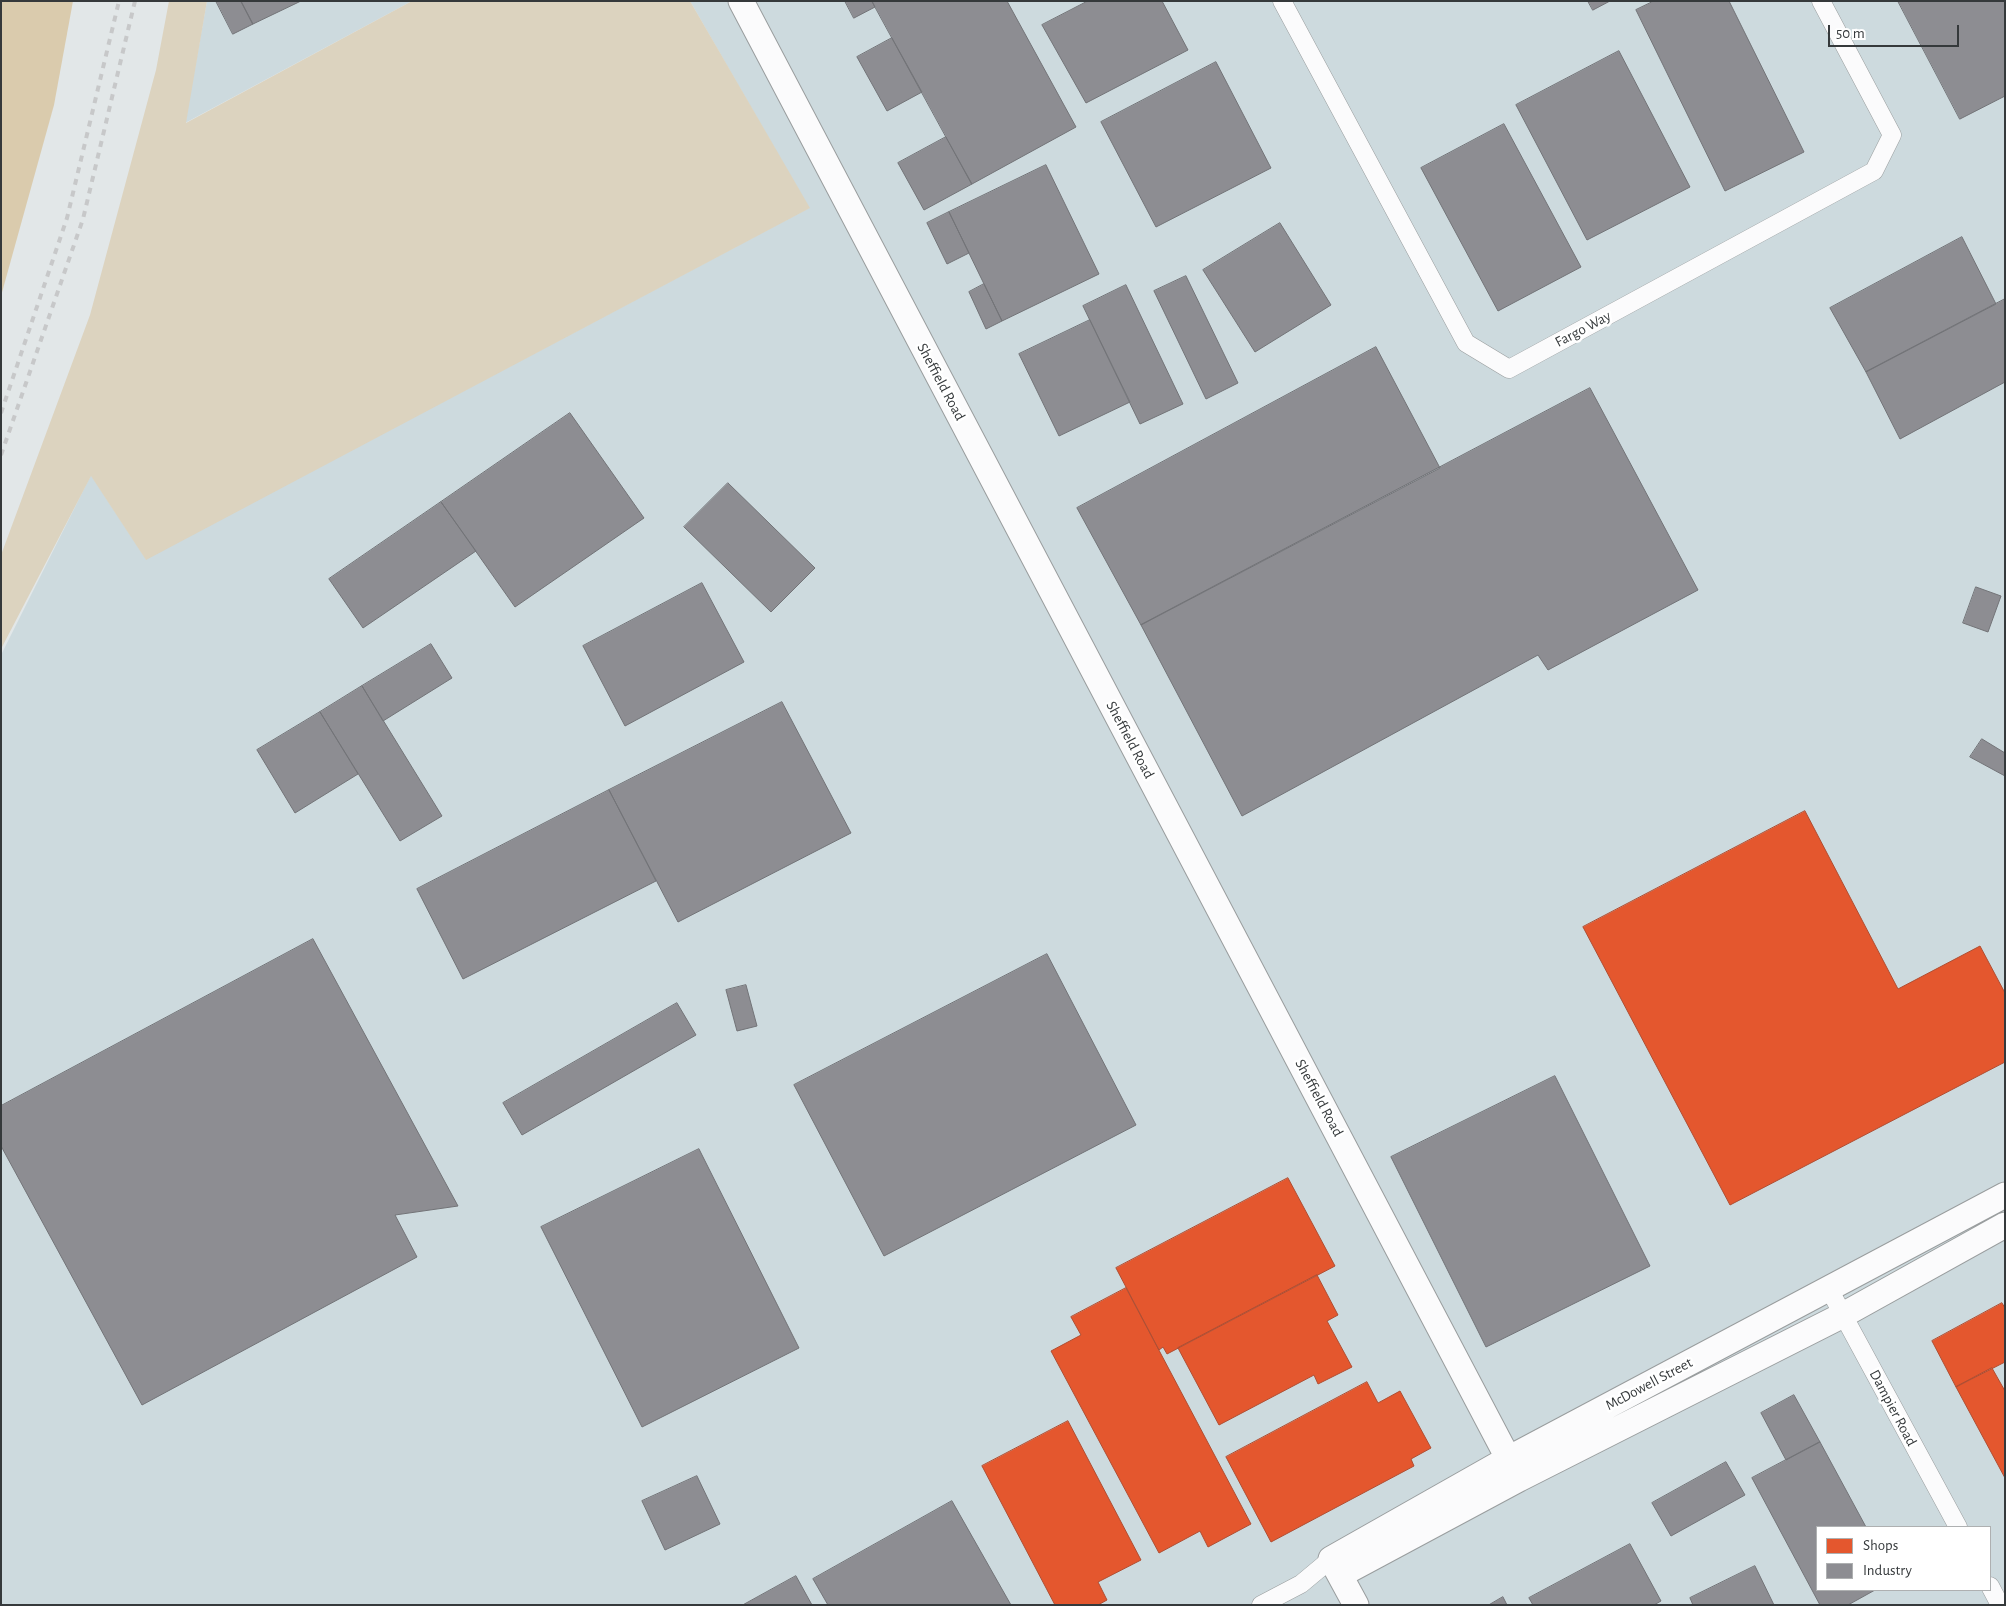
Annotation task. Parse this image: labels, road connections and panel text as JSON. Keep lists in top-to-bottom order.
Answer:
{
  "streets": {
    "street": [
      "Fargo Way",
      "Sheffield Road",
      "McDowell Street",
      "Dampier Road"
    ]
  },
  "crossings": [
    ["Sheffield Road", "McDowell Street"],
    ["McDowell Street", "Dampier Road"]
  ],
  "legend": ["Shops", "Industry"],
  "scale_bar": "50 m"
}
